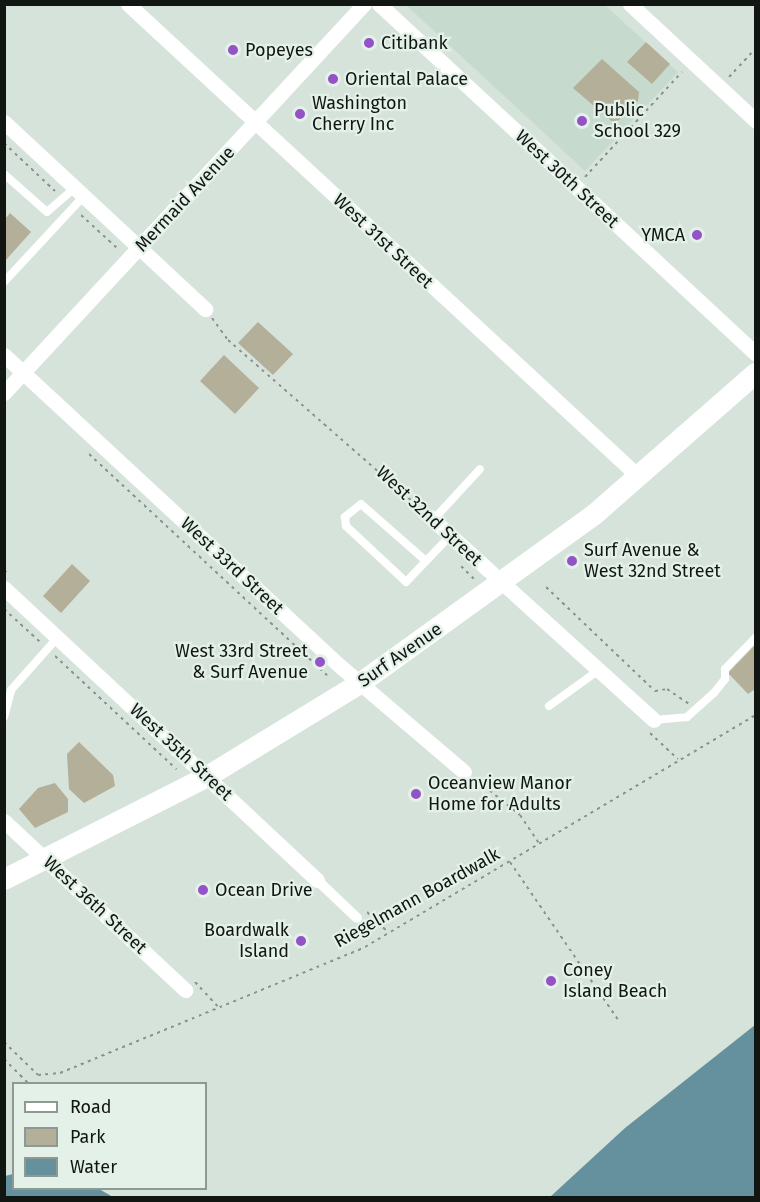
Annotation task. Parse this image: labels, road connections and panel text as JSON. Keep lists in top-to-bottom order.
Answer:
{
  "streets": {
    "main road": ["Surf Avenue"],
    "street": [
      "West 30th Street",
      "Mermaid Avenue",
      "West 31st Street",
      "West 32nd Street",
      "West 33rd Street",
      "West 35th Street",
      "West 36th Street"
    ],
    "path": ["Riegelmann Boardwalk"]
  },
  "crossings": [
    ["Mermaid Avenue", "West 31st Street"],
    ["Mermaid Avenue", "West 33rd Street"],
    ["West 31st Street", "Surf Avenue"],
    ["West 32nd Street", "Surf Avenue"],
    ["West 33rd Street", "Surf Avenue"],
    ["Surf Avenue", "West 35th Street"],
    ["Surf Avenue", "West 36th Street"]
  ],
  "places": [
    "Citibank",
    "Popeyes",
    "Oriental Palace",
    "Washington Cherry Inc",
    "Public School 329",
    "YMCA",
    "Surf Avenue & West 32nd Street",
    "West 33rd Street & Surf Avenue",
    "Oceanview Manor Home for Adults",
    "Ocean Drive",
    "Boardwalk Island",
    "Coney Island Beach"
  ],
  "legend": ["Road", "Park", "Water"]
}
